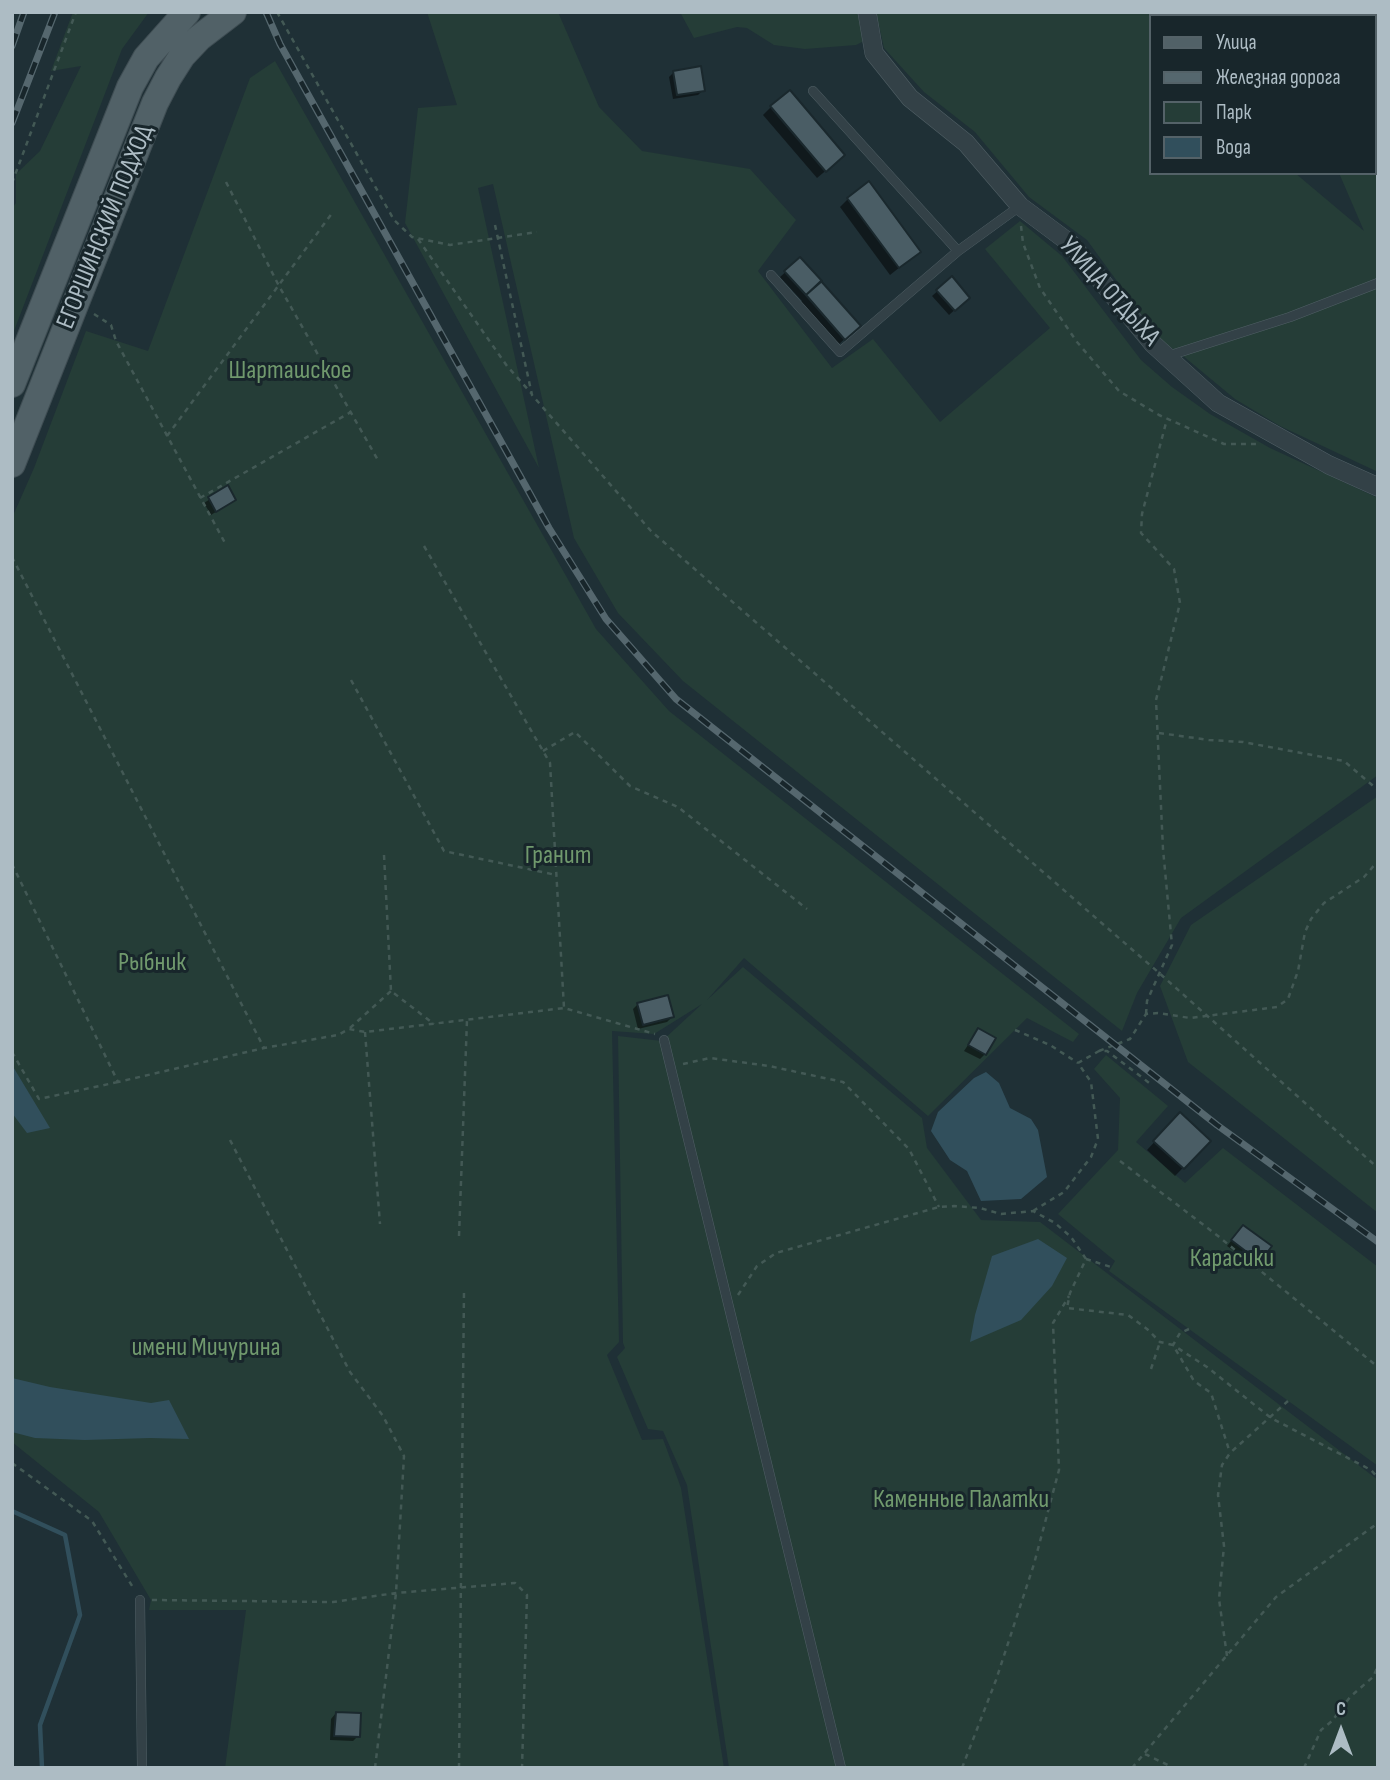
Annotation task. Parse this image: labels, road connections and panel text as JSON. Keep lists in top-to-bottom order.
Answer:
{
  "streets": {
    "main road": ["ЕГОРШИНСКИЙ ПОДХОД"],
    "street": ["УЛИЦА ОТДЫХА"]
  },
  "parks": [
    "Шарташское",
    "Гранит",
    "Рыбник",
    "Карасики",
    "имени Мичурина",
    "Каменные Палатки"
  ],
  "legend": [
    "Улица",
    "Железная дорога",
    "Парк",
    "Вода"
  ],
  "north": "top"
}
